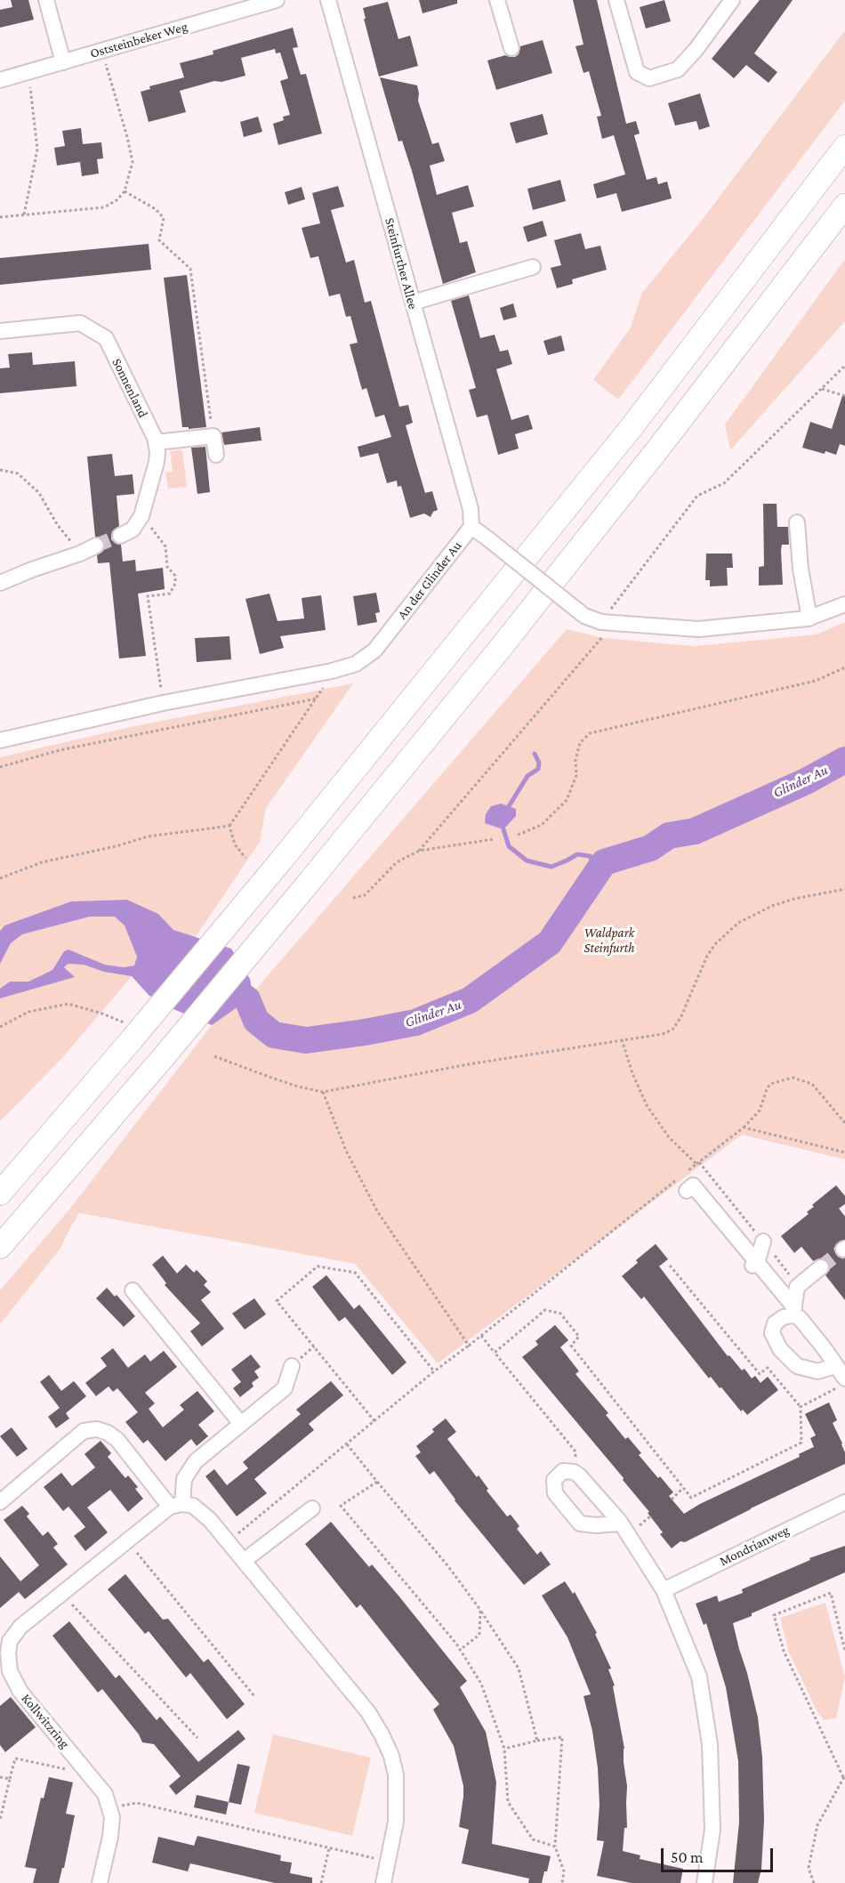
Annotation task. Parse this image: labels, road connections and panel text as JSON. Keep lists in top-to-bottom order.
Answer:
{
  "streets": {
    "street": [
      "Oststeinbeker Weg",
      "Steinfurther Allee",
      "Sonnenland",
      "An der Glinder Au",
      "Mondrianweg",
      "Kollwitzring"
    ]
  },
  "crossings": [
    ["Steinfurther Allee", "An der Glinder Au"]
  ],
  "water": ["Glinder Au"],
  "parks": ["Waldpark Steinfurth"],
  "scale_bar": "50 m"
}
